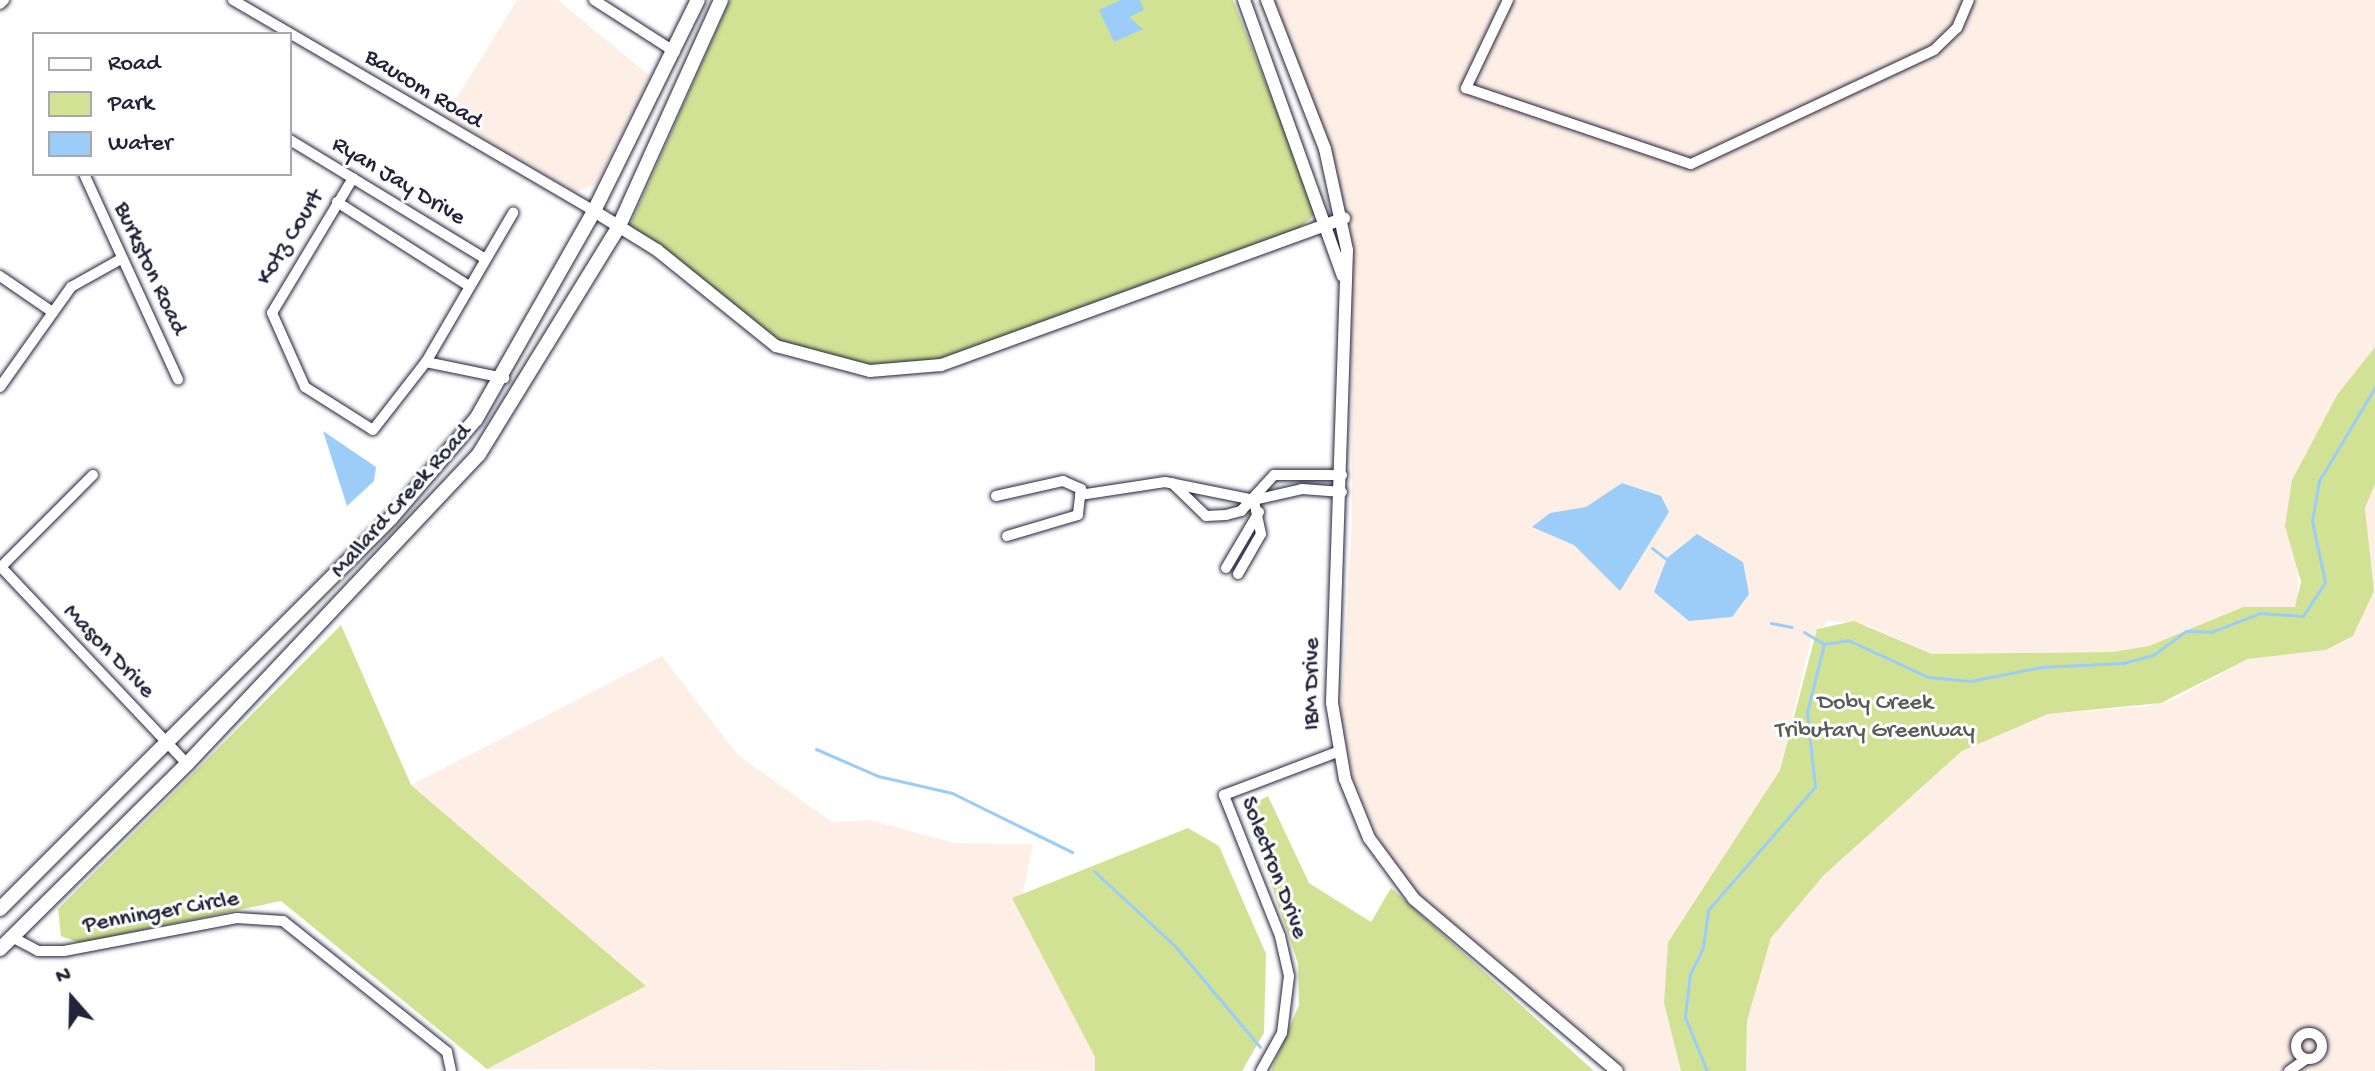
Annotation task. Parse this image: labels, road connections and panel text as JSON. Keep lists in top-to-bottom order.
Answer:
{
  "streets": {
    "main road": ["Mallard Creek Road"],
    "street": [
      "Baucom Road",
      "Ryan Jay Drive",
      "Kotz Court",
      "Burkston Road",
      "Mason Drive",
      "IBM Drive",
      "Solectron Drive",
      "Penninger Circle"
    ]
  },
  "crossings": [
    ["Baucom Road", "Mallard Creek Road"],
    ["Ryan Jay Drive", "Kotz Court"],
    ["Mallard Creek Road", "Mason Drive"],
    ["Mallard Creek Road", "Penninger Circle"],
    ["IBM Drive", "Solectron Drive"]
  ],
  "parks": ["Doby Creek Tributary Greenway"],
  "legend": ["Road", "Park", "Water"],
  "north": "top"
}
